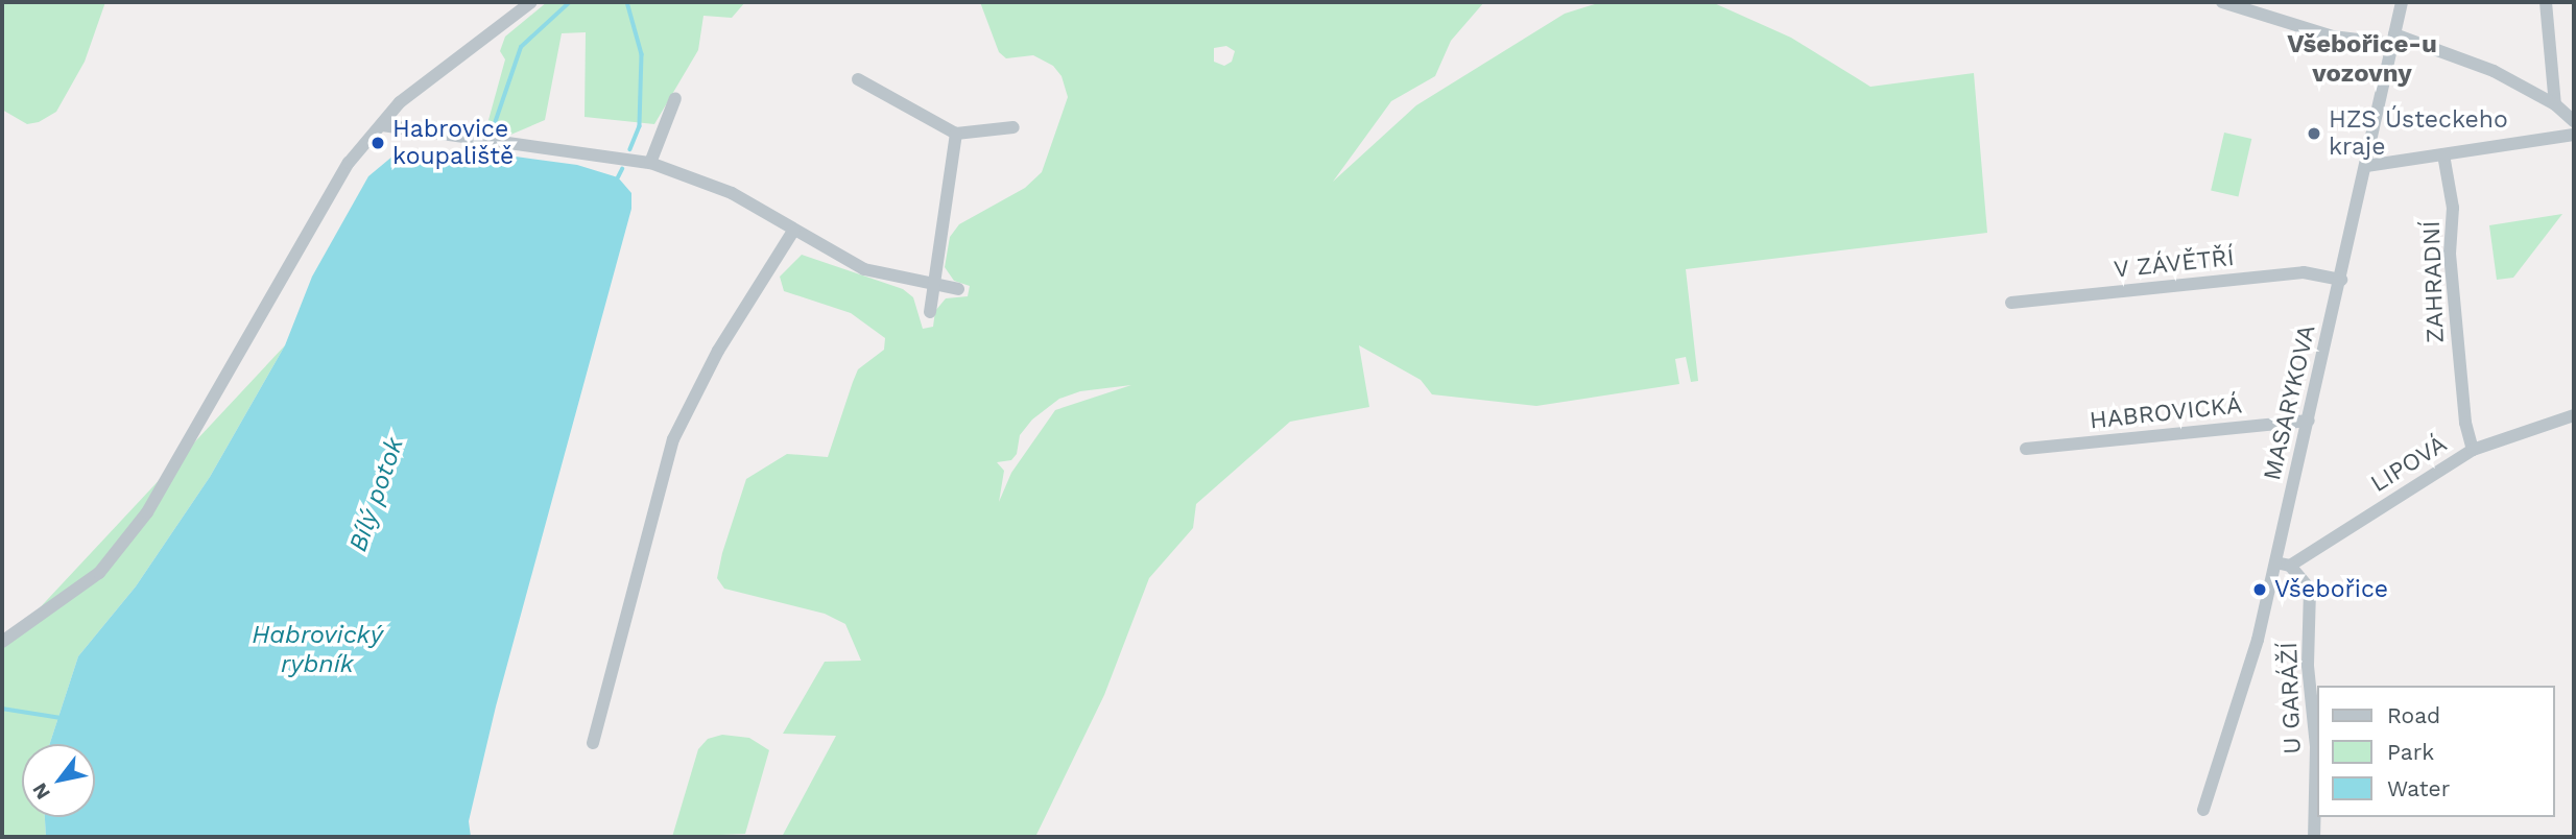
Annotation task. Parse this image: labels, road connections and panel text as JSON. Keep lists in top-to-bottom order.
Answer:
{
  "streets": {
    "street": [
      "V ZÁVĚTŘÍ",
      "ZAHRADNÍ",
      "MASARYKOVA",
      "HABROVICKÁ",
      "LIPOVÁ",
      "U GARÁŽÍ"
    ]
  },
  "crossings": [
    ["V ZÁVĚTŘÍ", "MASARYKOVA"],
    ["ZAHRADNÍ", "LIPOVÁ"],
    ["MASARYKOVA", "HABROVICKÁ"],
    ["LIPOVÁ", "U GARÁŽÍ"]
  ],
  "districts": ["Všebořice-u vozovny"],
  "water": ["Bílý potok", "Habrovický rybník"],
  "places": ["HZS Ústeckeho kraje", "Habrovice koupaliště", "Všebořice"],
  "legend": ["Road", "Park", "Water"],
  "north": "bottom left"
}
